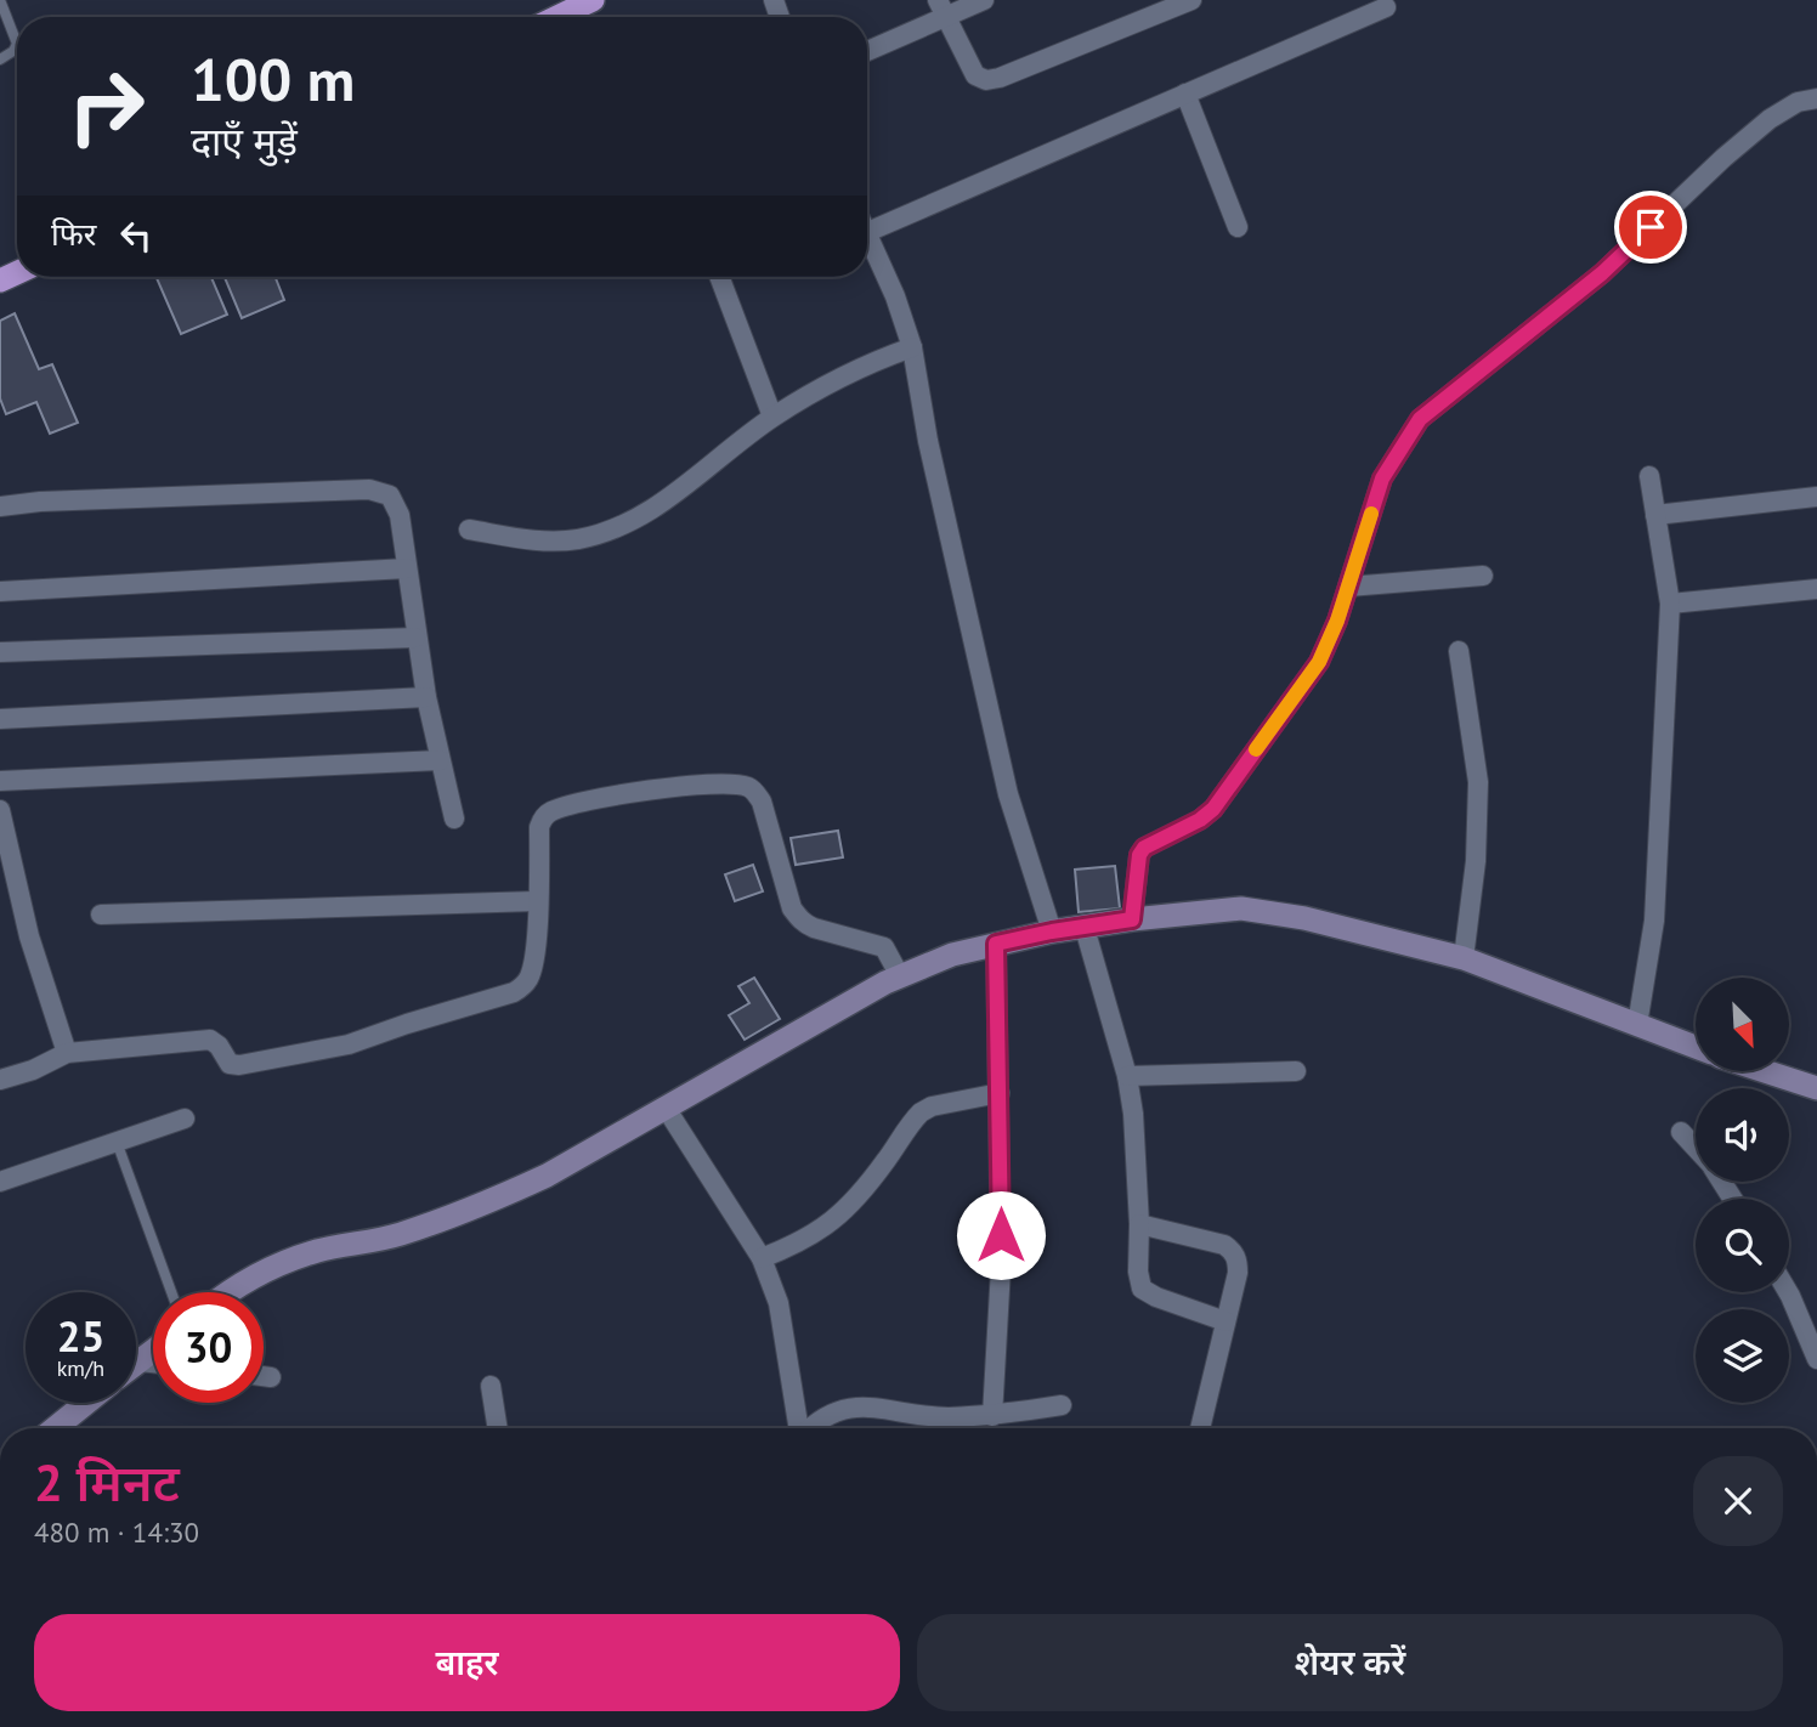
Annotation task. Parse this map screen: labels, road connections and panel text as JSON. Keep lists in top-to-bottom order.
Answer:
{
  "north": "bottom right",
  "page": {
    "turn": ["100 m", "दाएँ मुड़ें"],
    "then": "फिर",
    "speed": "25 km/h",
    "limit": "30",
    "heading": ["2 मिनट", "480 m · 14:30"],
    "buttons": ["बाहर", "शेयर करें"]
  }
}
